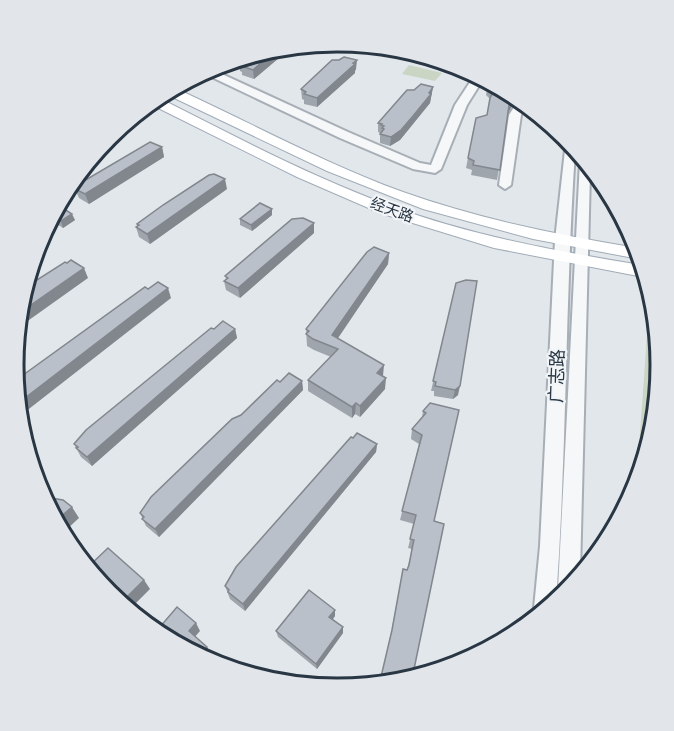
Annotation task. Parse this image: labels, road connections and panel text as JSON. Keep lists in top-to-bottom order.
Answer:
{
  "streets": {
    "main road": ["经天路"],
    "street": ["广志路"]
  },
  "crossings": [
    ["经天路", "广志路"]
  ]
}
